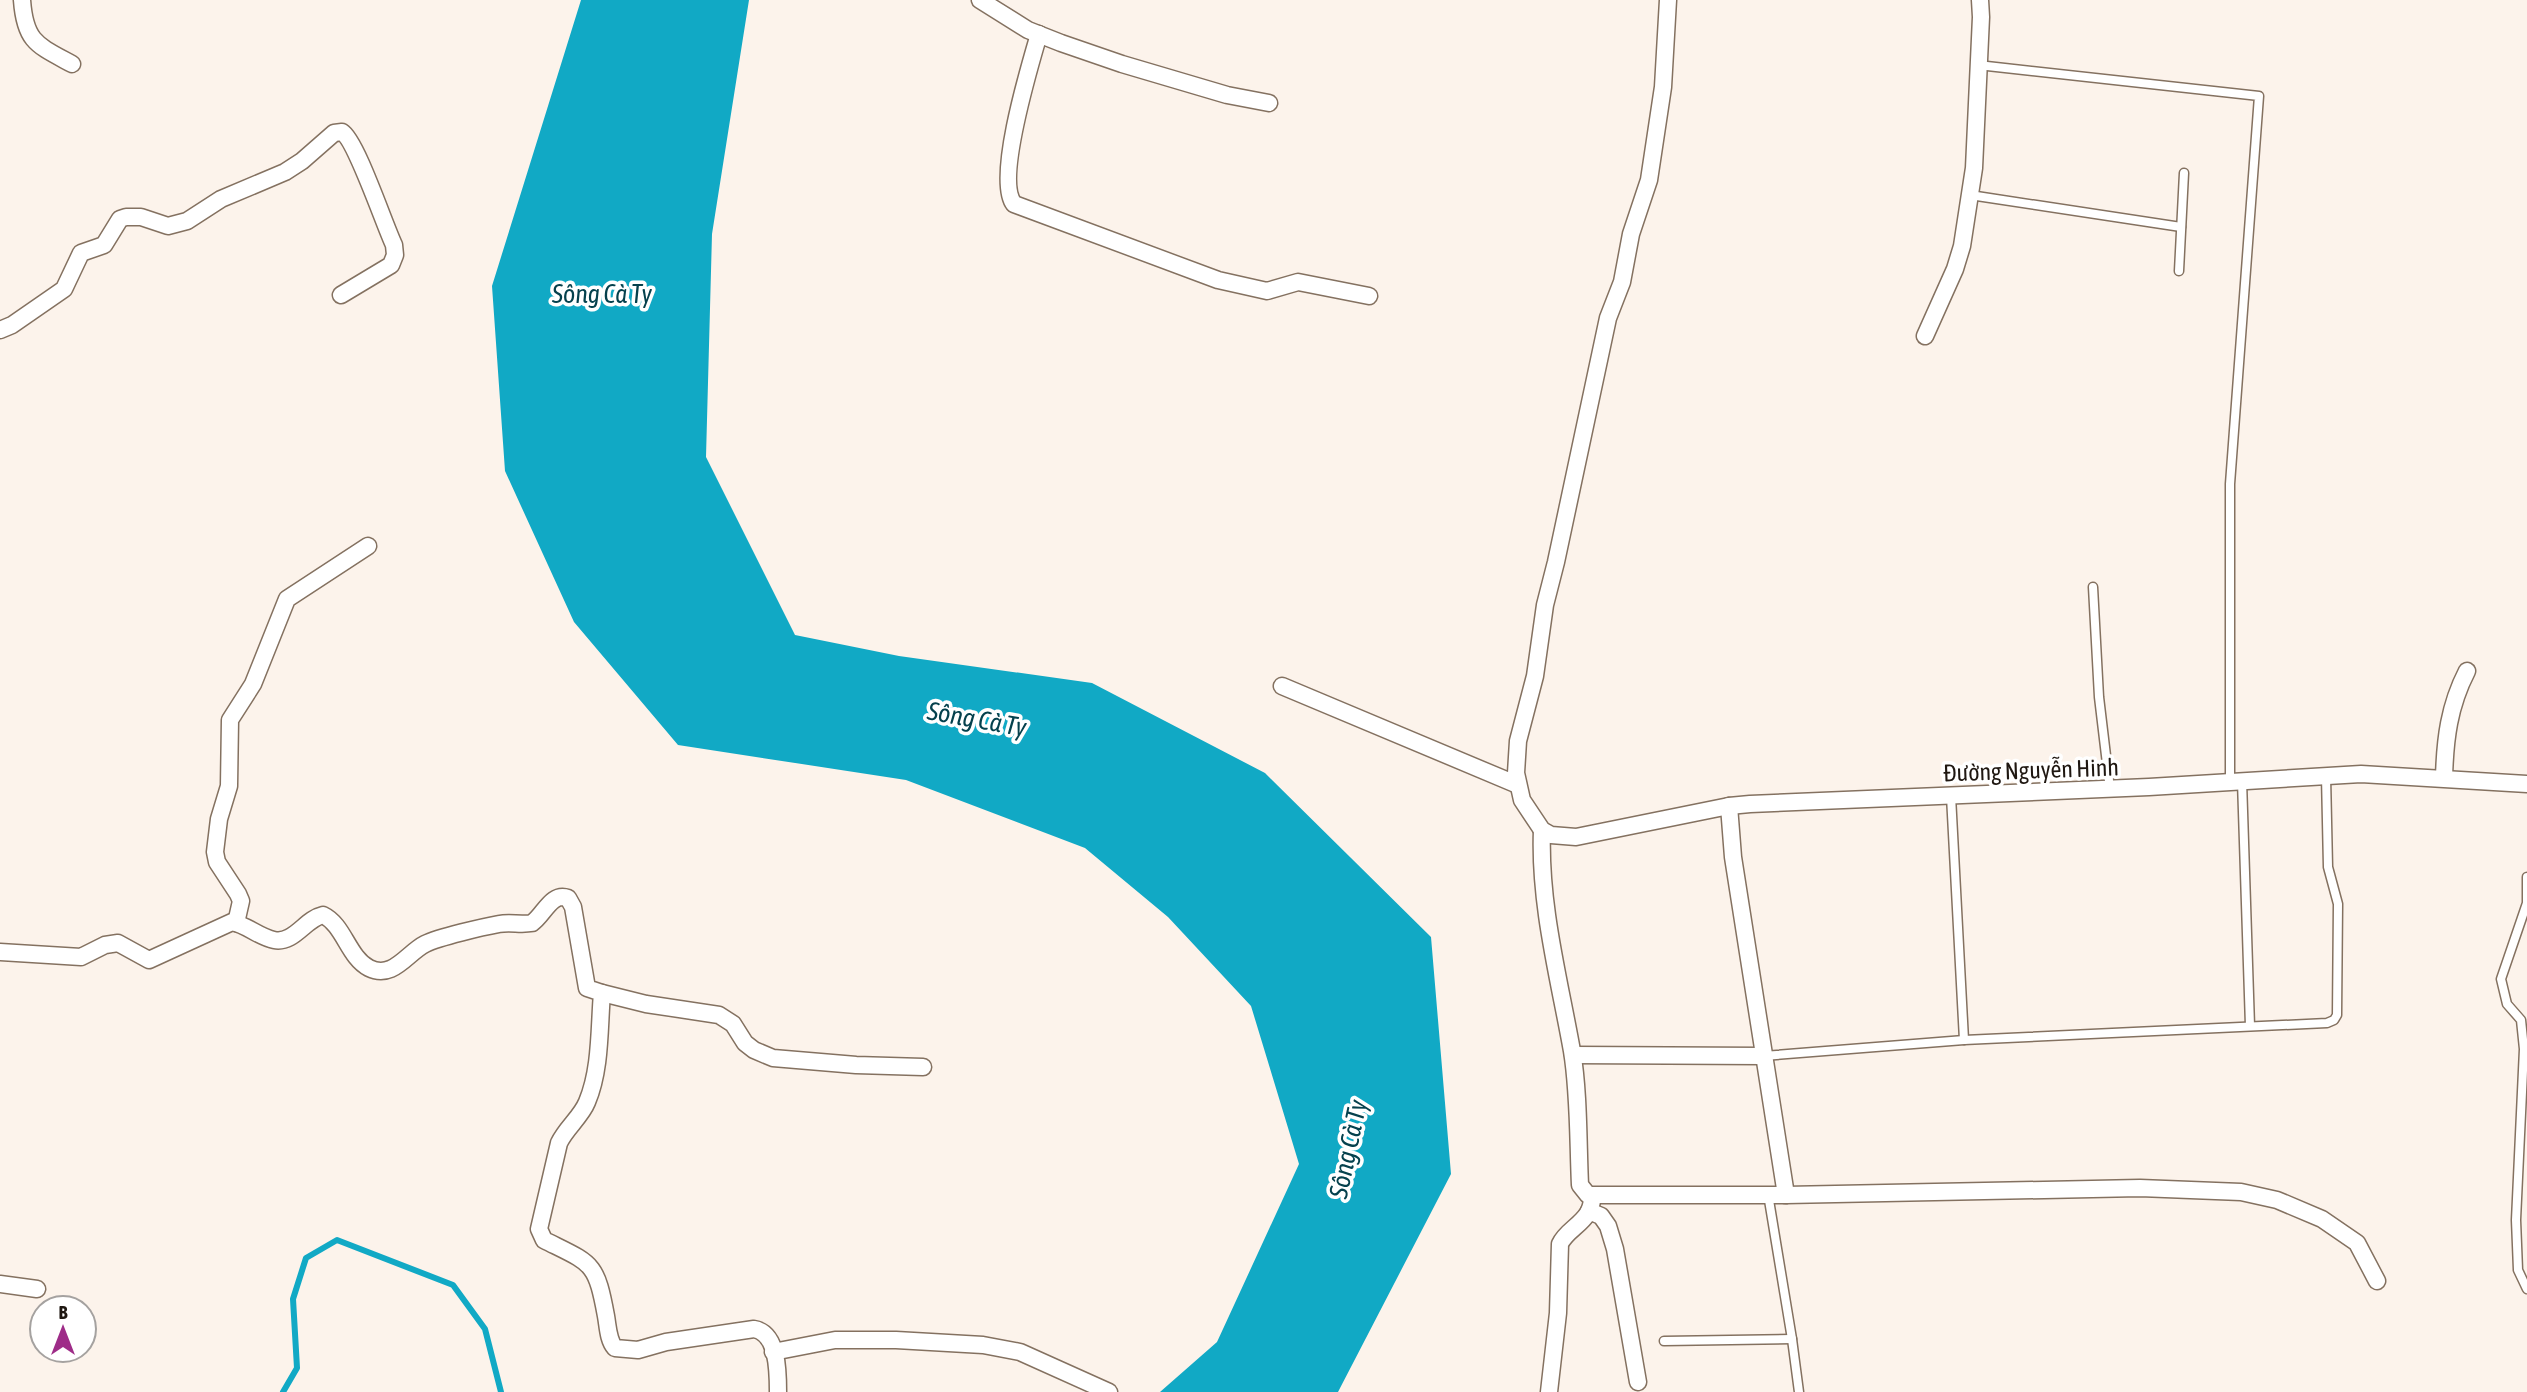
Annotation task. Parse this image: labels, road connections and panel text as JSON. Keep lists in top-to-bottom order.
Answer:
{
  "streets": {
    "street": ["Đường Nguyễn Hinh"]
  },
  "water": ["Sông Cà Ty"],
  "north": "top"
}
